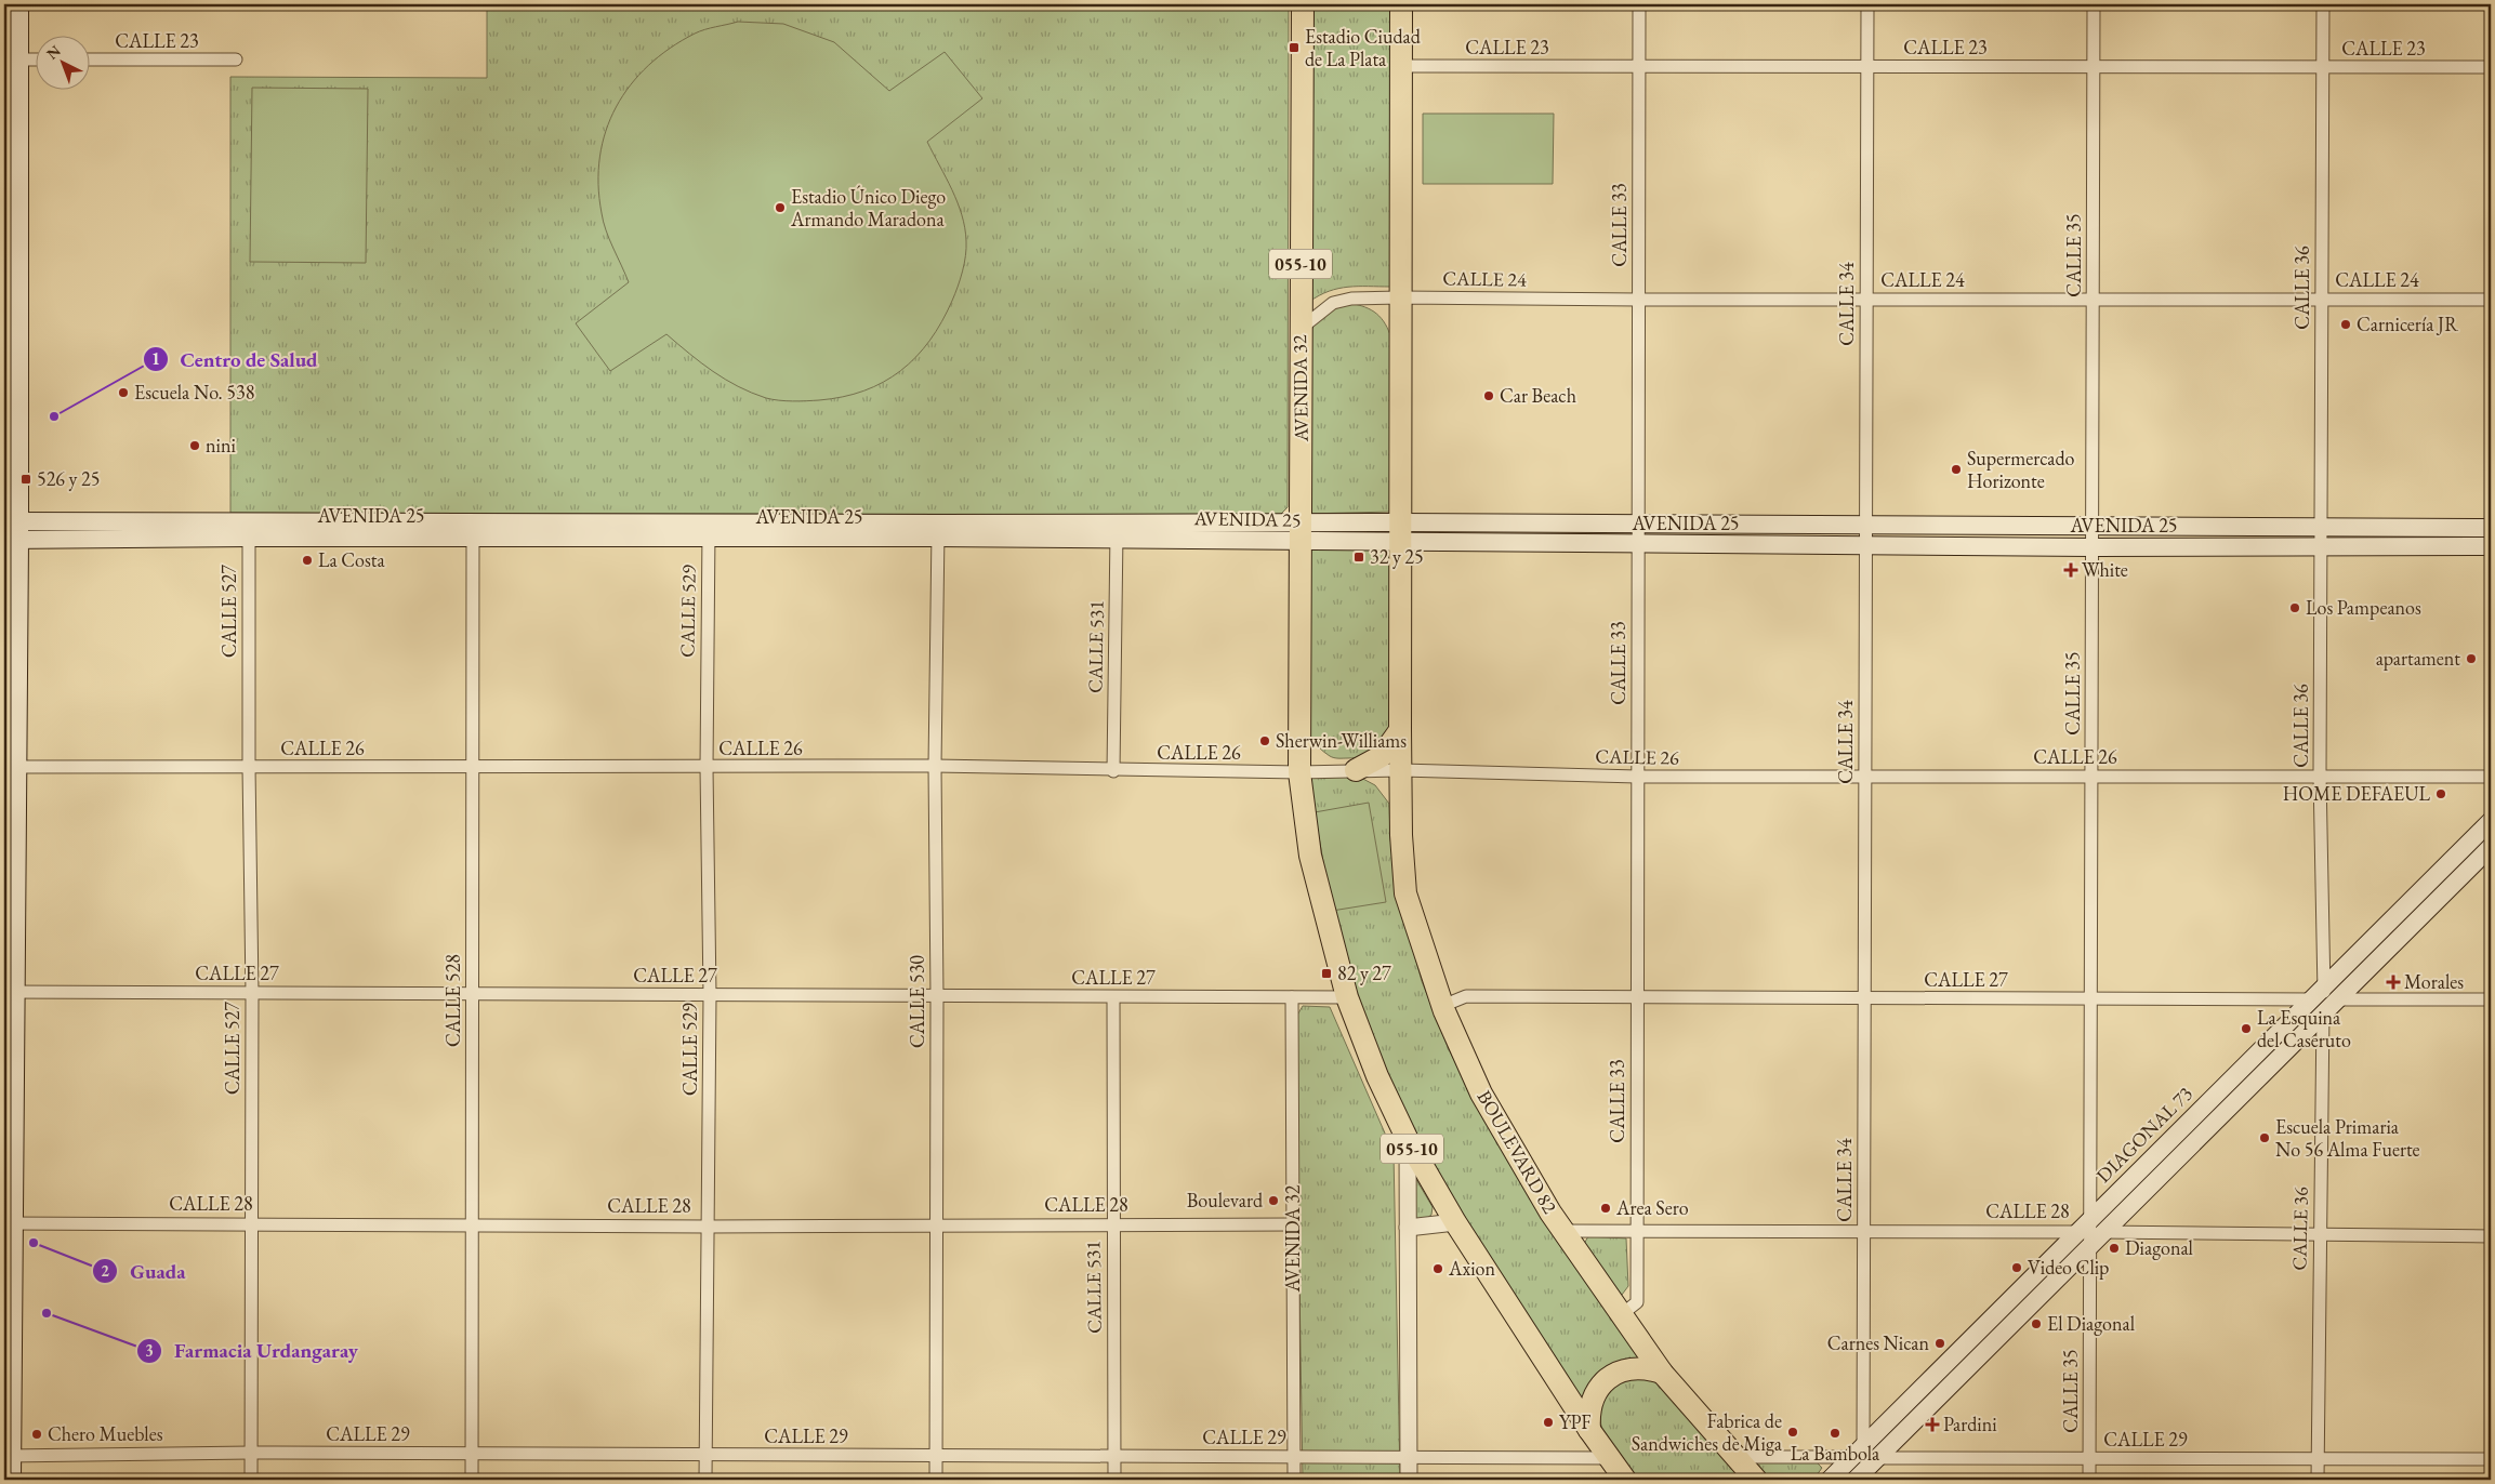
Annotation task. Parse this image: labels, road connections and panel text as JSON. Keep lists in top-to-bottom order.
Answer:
{
  "streets": {
    "highway": ["055-10", "AVENIDA 32", "BOULEVARD 82"],
    "main road": ["AVENIDA 25", "DIAGONAL 73"],
    "street": [
      "CALLE 23",
      "CALLE 33",
      "CALLE 35",
      "CALLE 24",
      "CALLE 36",
      "CALLE 34",
      "CALLE 527",
      "CALLE 529",
      "CALLE 531",
      "CALLE 26",
      "CALLE 27",
      "CALLE 528",
      "CALLE 530",
      "CALLE 28",
      "CALLE 29"
    ]
  },
  "crossings": [
    ["CALLE 23", "CALLE 33"],
    ["CALLE 23", "CALLE 35"],
    ["CALLE 23", "CALLE 36"],
    ["CALLE 23", "CALLE 34"],
    ["CALLE 33", "CALLE 24"],
    ["CALLE 33", "AVENIDA 25"],
    ["CALLE 33", "CALLE 26"],
    ["CALLE 33", "CALLE 27"],
    ["CALLE 33", "BOULEVARD 82"],
    ["CALLE 33", "CALLE 28"],
    ["CALLE 35", "CALLE 24"],
    ["CALLE 35", "AVENIDA 25"],
    ["CALLE 35", "CALLE 26"],
    ["CALLE 35", "CALLE 27"],
    ["CALLE 35", "DIAGONAL 73"],
    ["CALLE 35", "CALLE 28"],
    ["CALLE 35", "CALLE 29"],
    ["055-10", "AVENIDA 32"],
    ["055-10", "CALLE 26"],
    ["055-10", "CALLE 27"],
    ["055-10", "CALLE 29"],
    ["CALLE 24", "CALLE 36"],
    ["CALLE 24", "CALLE 34"],
    ["CALLE 24", "AVENIDA 32"],
    ["CALLE 36", "AVENIDA 25"],
    ["CALLE 36", "CALLE 26"],
    ["CALLE 36", "CALLE 27"],
    ["CALLE 36", "DIAGONAL 73"],
    ["CALLE 36", "CALLE 28"],
    ["CALLE 36", "CALLE 29"],
    ["CALLE 34", "AVENIDA 25"],
    ["CALLE 34", "CALLE 26"],
    ["CALLE 34", "CALLE 27"],
    ["CALLE 34", "DIAGONAL 73"],
    ["CALLE 34", "CALLE 28"],
    ["CALLE 34", "CALLE 29"],
    ["AVENIDA 32", "AVENIDA 25"],
    ["AVENIDA 32", "CALLE 26"],
    ["AVENIDA 32", "CALLE 27"],
    ["AVENIDA 32", "CALLE 28"],
    ["AVENIDA 32", "CALLE 29"],
    ["AVENIDA 25", "CALLE 527"],
    ["AVENIDA 25", "CALLE 529"],
    ["AVENIDA 25", "CALLE 531"],
    ["AVENIDA 25", "CALLE 528"],
    ["AVENIDA 25", "CALLE 530"],
    ["CALLE 527", "CALLE 26"],
    ["CALLE 527", "CALLE 27"],
    ["CALLE 527", "CALLE 28"],
    ["CALLE 527", "CALLE 29"],
    ["CALLE 529", "CALLE 26"],
    ["CALLE 529", "CALLE 27"],
    ["CALLE 529", "CALLE 28"],
    ["CALLE 529", "CALLE 29"],
    ["CALLE 531", "CALLE 26"],
    ["CALLE 531", "CALLE 27"],
    ["CALLE 531", "CALLE 28"],
    ["CALLE 531", "CALLE 29"],
    ["CALLE 26", "CALLE 528"],
    ["CALLE 26", "CALLE 530"],
    ["CALLE 26", "BOULEVARD 82"],
    ["CALLE 27", "CALLE 528"],
    ["CALLE 27", "CALLE 530"],
    ["CALLE 27", "DIAGONAL 73"],
    ["CALLE 27", "BOULEVARD 82"],
    ["CALLE 528", "CALLE 28"],
    ["CALLE 528", "CALLE 29"],
    ["CALLE 530", "CALLE 28"],
    ["CALLE 530", "CALLE 29"],
    ["DIAGONAL 73", "CALLE 28"],
    ["DIAGONAL 73", "CALLE 29"],
    ["BOULEVARD 82", "CALLE 28"],
    ["BOULEVARD 82", "CALLE 29"]
  ],
  "places": {
    "transit": [
      "Estadio Ciudad de La Plata",
      "526 y 25",
      "32 y 25",
      "82 y 27"
    ],
    "other": [
      "Estadio Único Diego Armando Maradona",
      "Carnicería JR",
      "Escuela No. 538",
      "Car Beach",
      "Centro de Salud",
      "nini",
      "Supermercado Horizonte",
      "La Costa",
      "Los Pampeanos",
      "apartament",
      "Sherwin-Williams",
      "HOME DEFAEUL",
      "La Esquina del Caseruto",
      "Escuela Primaria No 56 Alma Fuerte",
      "Boulevard",
      "Area Sero",
      "Guada",
      "Diagonal",
      "Video Clip",
      "Axion",
      "Farmacia Urdangaray",
      "El Diagonal",
      "Carnes Nican",
      "YPF",
      "Fabrica de Sandwiches de Miga",
      "La Bambola",
      "Chero Muebles"
    ],
    "health": ["White", "Morales", "Pardini"]
  },
  "north": "top left"
}
